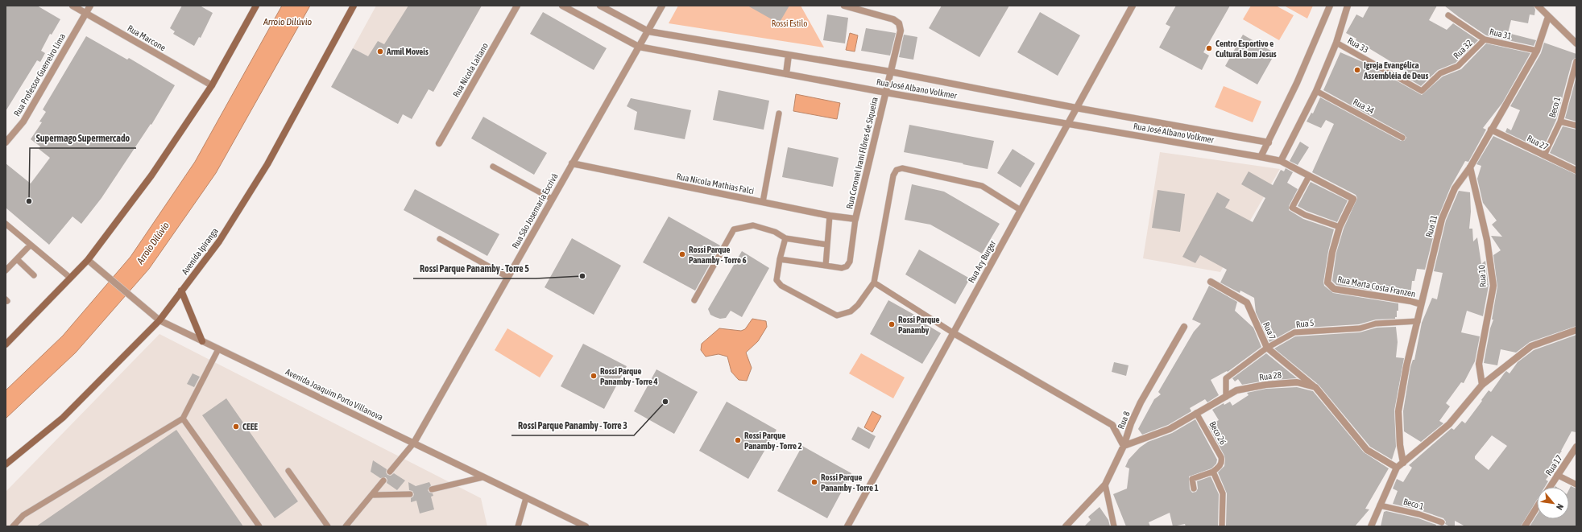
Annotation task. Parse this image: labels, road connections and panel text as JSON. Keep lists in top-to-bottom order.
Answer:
{
  "streets": {
    "main road": ["Avenida Ipiranga"],
    "street": [
      "Rua Marcone",
      "Rua Nicola Laitano",
      "Rua Professor Guerreiro Lima",
      "Rua José Albano Volkmer",
      "Rua 27",
      "Rua Coronel Irani Flôres de Siqueira",
      "Rua Nicola Mathias Falci",
      "Rua São Josemaría Escrivá",
      "Rua 11",
      "Rua Ary Burger",
      "Rua 10",
      "Rua Marta Costa Franzen",
      "Rua 7",
      "Rua 28",
      "Avenida Joaquim Porto Villanova",
      "Rua 8",
      "Rua 17"
    ],
    "lane": [
      "Rua 31",
      "Rua 33",
      "Rua 32",
      "Rua 34",
      "Beco 1",
      "Rua 5",
      "Beco 26"
    ]
  },
  "crossings": [
    ["Rua 31", "Rua 32"],
    ["Rua 31", "Rua 11"],
    ["Rua Marcone", "Rua Professor Guerreiro Lima"],
    ["Rua 33", "Rua 32"],
    ["Rua José Albano Volkmer", "Rua Coronel Irani Flôres de Siqueira"],
    ["Rua José Albano Volkmer", "Rua São Josemaría Escrivá"],
    ["Rua José Albano Volkmer", "Rua Ary Burger"],
    ["Rua José Albano Volkmer", "Rua Marta Costa Franzen"],
    ["Beco 1", "Rua 27"],
    ["Rua 27", "Rua 11"],
    ["Rua Coronel Irani Flôres de Siqueira", "Rua Nicola Mathias Falci"],
    ["Rua Nicola Mathias Falci", "Rua São Josemaría Escrivá"],
    ["Rua São Josemaría Escrivá", "Avenida Joaquim Porto Villanova"],
    ["Rua 11", "Rua 10"],
    ["Rua 11", "Rua Marta Costa Franzen"],
    ["Rua 11", "Rua 5"],
    ["Avenida Ipiranga", "Avenida Joaquim Porto Villanova"],
    ["Rua 5", "Rua 7"],
    ["Rua 5", "Rua 28"],
    ["Rua 7", "Rua 28"],
    ["Rua 28", "Rua 8"],
    ["Rua 28", "Beco 26"]
  ],
  "water": ["Arroio Dilúvio"],
  "parks": ["Rossi Estilo"],
  "places": [
    "Centro Esportivo e Cultural Bom Jesus",
    "Armil Moveis",
    "Igreja Evangélica Assembléia de Deus",
    "Supermago Supermercado",
    "Rossi Parque Panamby - Torre 6",
    "Rossi Parque Panamby - Torre 5",
    "Rossi Parque Panamby",
    "Rossi Parque Panamby - Torre 4",
    "Rossi Parque Panamby - Torre 3",
    "CEEE",
    "Rossi Parque Panamby - Torre 2",
    "Rossi Parque Panamby - Torre 1"
  ],
  "north": "bottom right"
}
